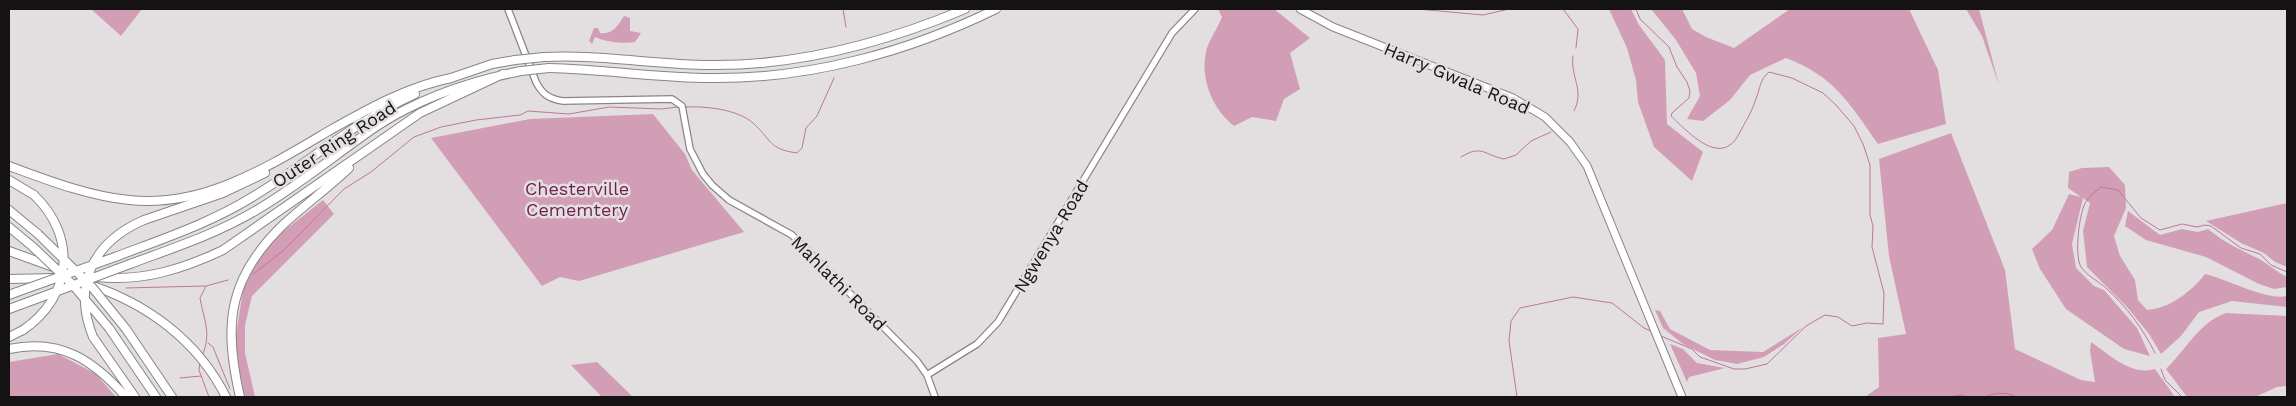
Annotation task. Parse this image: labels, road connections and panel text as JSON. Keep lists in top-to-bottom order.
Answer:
{
  "streets": {
    "highway": ["Outer Ring Road"],
    "main road": ["Harry Gwala Road"],
    "street": ["Ngwenya Road", "Mahlathi Road"]
  },
  "crossings": [
    ["Ngwenya Road", "Mahlathi Road"]
  ],
  "parks": ["Chesterville Cememtery"]
}
